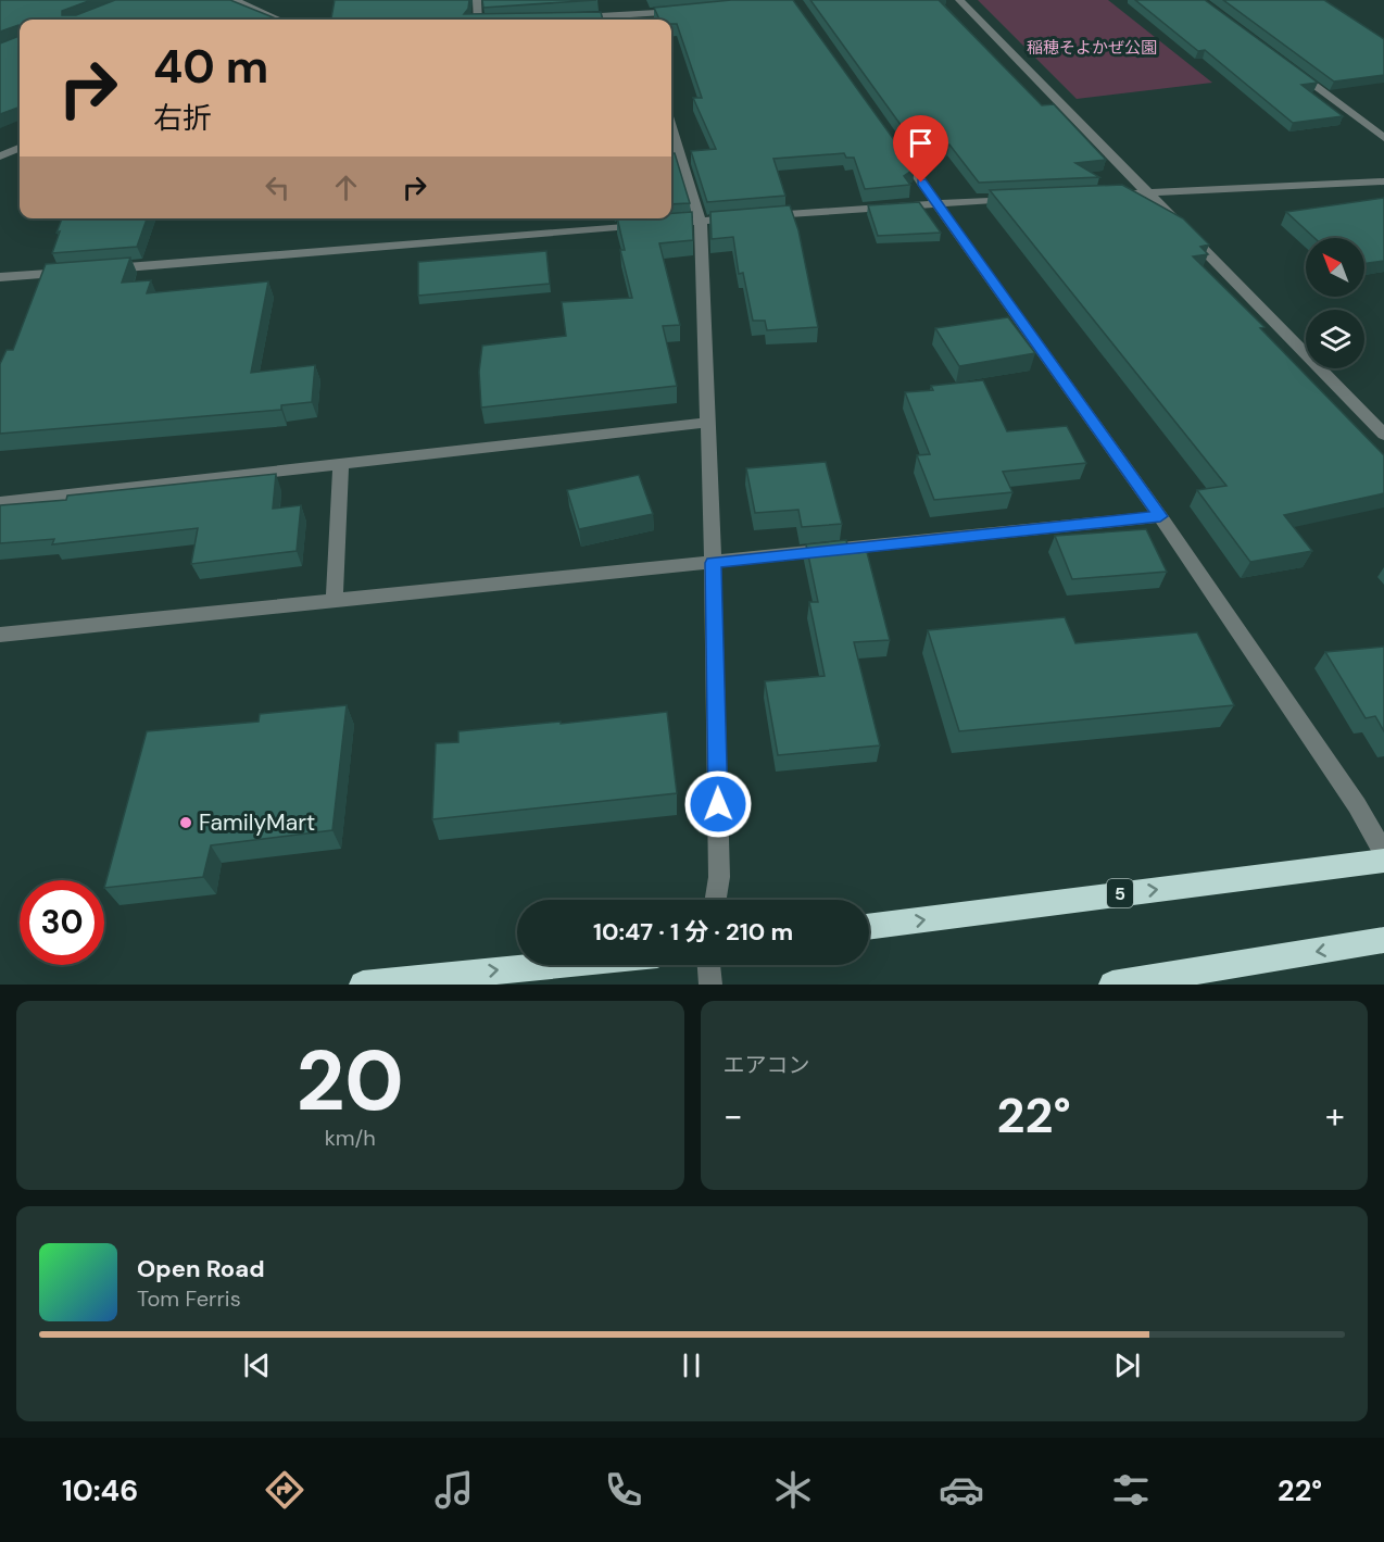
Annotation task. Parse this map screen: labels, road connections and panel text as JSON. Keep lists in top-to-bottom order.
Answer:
{
  "streets": {
    "highway": ["5"]
  },
  "parks": ["稲穂そよかぜ公園"],
  "places": ["FamilyMart"],
  "north": "top left",
  "page": {
    "turn": ["40 m", "右折"],
    "limit": "30",
    "trip": "10:47 · 1 分 · 210 m",
    "tile": [
      ["20", "km/h"],
      "エアコン"
    ],
    "heat": ["−", "22°", "+"],
    "song": ["Open Road", "Tom Ferris"],
    "tabs": ["10:46", "22°"]
  }
}
